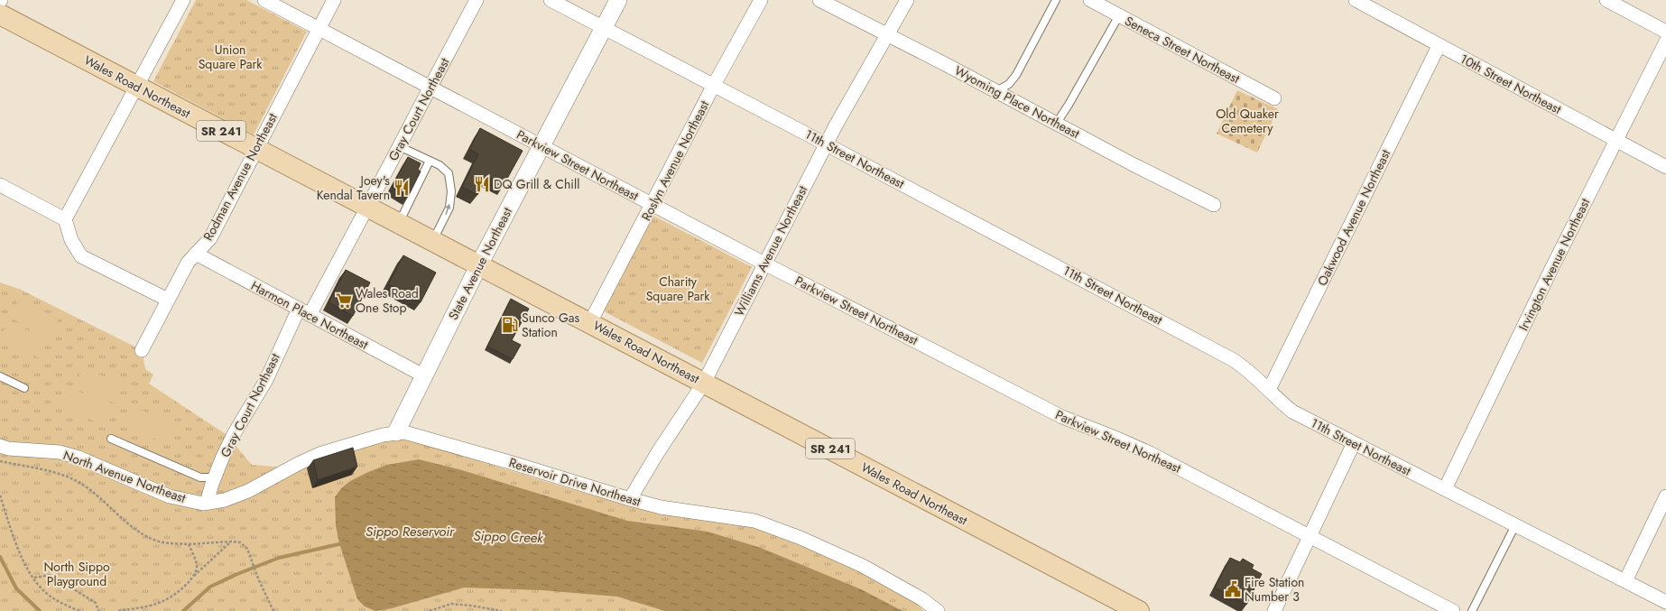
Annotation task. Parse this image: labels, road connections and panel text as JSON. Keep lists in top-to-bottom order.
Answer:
{
  "streets": {
    "main road": ["Wales Road Northeast", "SR 241"],
    "street": [
      "Seneca Street Northeast",
      "10th Street Northeast",
      "Wyoming Place Northeast",
      "Gray Court Northeast",
      "11th Street Northeast",
      "Roslyn Avenue Northeast",
      "Parkview Street Northeast",
      "Rodman Avenue Northeast",
      "Oakwood Avenue Northeast",
      "Williams Avenue Northeast",
      "State Avenue Northeast",
      "Irvington Avenue Northeast",
      "Harmon Place Northeast",
      "North Avenue Northeast",
      "Reservoir Drive Northeast"
    ]
  },
  "crossings": [
    ["10th Street Northeast", "Oakwood Avenue Northeast"],
    ["10th Street Northeast", "Irvington Avenue Northeast"],
    ["Wales Road Northeast", "Gray Court Northeast"],
    ["Wales Road Northeast", "Roslyn Avenue Northeast"],
    ["Wales Road Northeast", "Rodman Avenue Northeast"],
    ["Wales Road Northeast", "Williams Avenue Northeast"],
    ["Wales Road Northeast", "State Avenue Northeast"],
    ["Wyoming Place Northeast", "Williams Avenue Northeast"],
    ["Gray Court Northeast", "Parkview Street Northeast"],
    ["Gray Court Northeast", "Harmon Place Northeast"],
    ["Gray Court Northeast", "North Avenue Northeast"],
    ["Gray Court Northeast", "Reservoir Drive Northeast"],
    ["11th Street Northeast", "Roslyn Avenue Northeast"],
    ["11th Street Northeast", "Oakwood Avenue Northeast"],
    ["11th Street Northeast", "Williams Avenue Northeast"],
    ["11th Street Northeast", "State Avenue Northeast"],
    ["11th Street Northeast", "Irvington Avenue Northeast"],
    ["Roslyn Avenue Northeast", "Parkview Street Northeast"],
    ["Parkview Street Northeast", "Rodman Avenue Northeast"],
    ["Parkview Street Northeast", "Williams Avenue Northeast"],
    ["Parkview Street Northeast", "State Avenue Northeast"],
    ["Rodman Avenue Northeast", "Harmon Place Northeast"],
    ["Williams Avenue Northeast", "Reservoir Drive Northeast"],
    ["State Avenue Northeast", "Harmon Place Northeast"],
    ["State Avenue Northeast", "Reservoir Drive Northeast"],
    ["North Avenue Northeast", "Reservoir Drive Northeast"]
  ],
  "water": ["Sippo Reservoir", "Sippo Creek"],
  "parks": [
    "Union Square Park",
    "Old Quaker Cemetery",
    "Charity Square Park",
    "North Sippo Playground"
  ],
  "places": {
    "restaurant": ["DQ Grill & Chill", "Joey's Kendal Tavern"],
    "supermarket": ["Wales Road One Stop"],
    "fuel station": ["Sunco Gas Station"],
    "public building": ["Fire Station Number 3"]
  }
}
